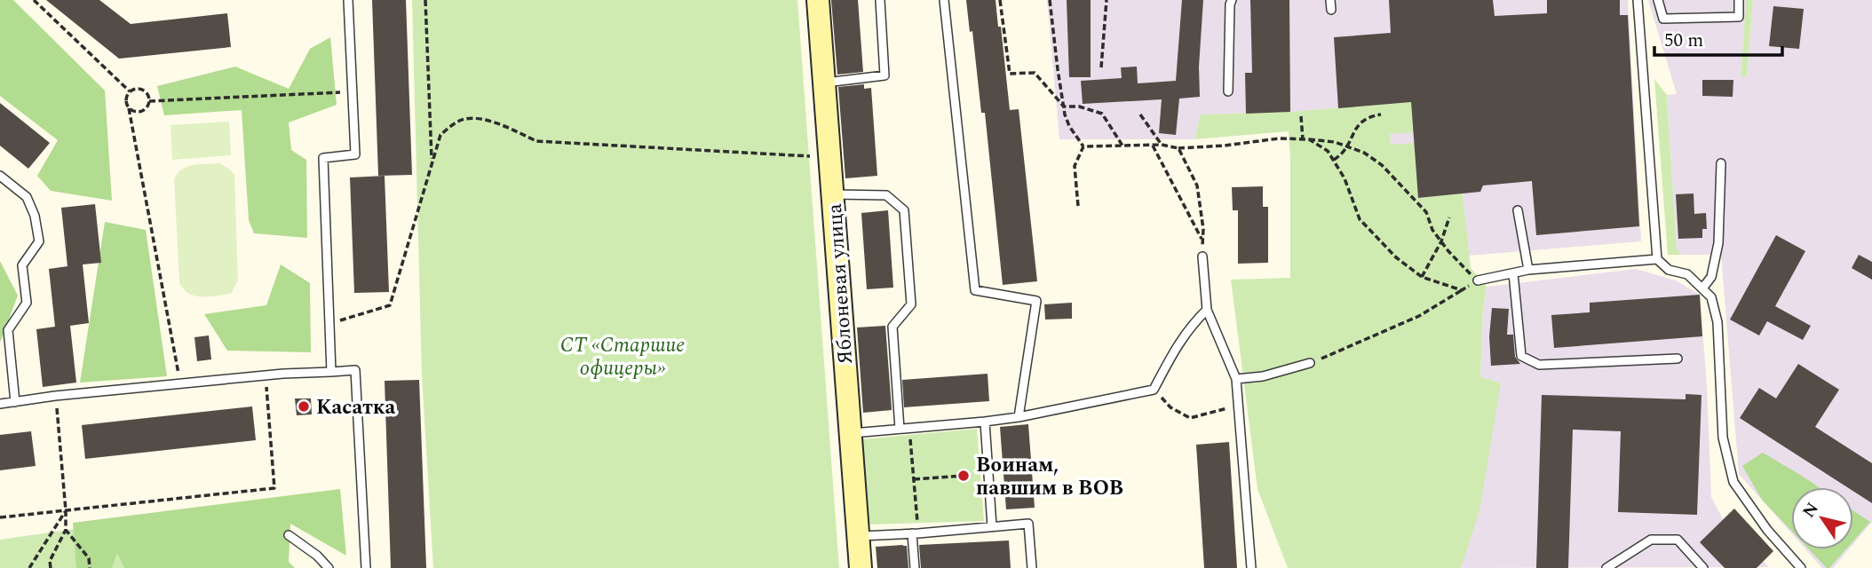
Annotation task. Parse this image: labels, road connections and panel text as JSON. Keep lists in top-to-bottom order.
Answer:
{
  "streets": {
    "street": ["Яблоневая улица"]
  },
  "parks": ["СТ «Старшие офицеры»"],
  "places": ["Касатка", "Воинам, павшим в ВОВ"],
  "scale_bar": "50 m",
  "north": "top left"
}
